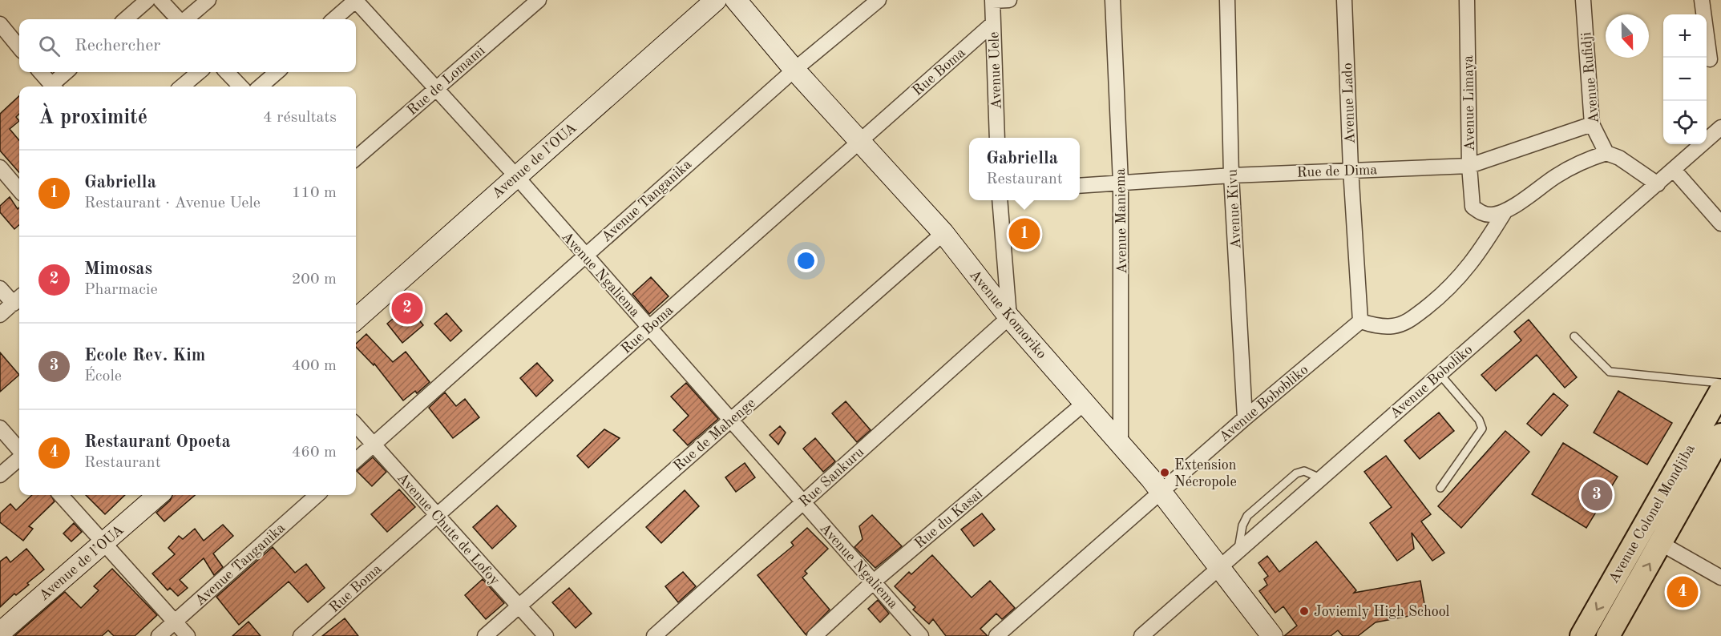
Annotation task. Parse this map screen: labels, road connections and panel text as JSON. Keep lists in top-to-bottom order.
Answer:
{
  "streets": {
    "main road": ["Avenue Colonel Mondjiba"],
    "street": [
      "Avenue Uele",
      "Rue Boma",
      "Avenue Rufidji",
      "Rue de Lomami",
      "Avenue Lado",
      "Avenue Limaya",
      "Avenue de l’OUA",
      "Rue de Dima",
      "Avenue Tanganika",
      "Avenue Kivu",
      "Avenue Maniema",
      "Avenue Ngaliema",
      "Avenue Komoriko",
      "Avenue Boboliko",
      "Avenue Bobobliko",
      "Rue de Mahenge",
      "Rue Sankuru",
      "Rue du Kasai",
      "Avenue Chute de Lofoy"
    ]
  },
  "crossings": [
    ["Avenue Uele", "Rue Boma"],
    ["Rue Boma", "Avenue Ngaliema"],
    ["Rue Boma", "Avenue Komoriko"],
    ["Rue Boma", "Avenue Chute de Lofoy"],
    ["Avenue Rufidji", "Rue de Dima"],
    ["Rue de Lomami", "Avenue Ngaliema"],
    ["Avenue Lado", "Rue de Dima"],
    ["Avenue Lado", "Avenue Bobobliko"],
    ["Avenue Limaya", "Rue de Dima"],
    ["Avenue de l’OUA", "Avenue Ngaliema"],
    ["Rue de Dima", "Avenue Kivu"],
    ["Rue de Dima", "Avenue Maniema"],
    ["Avenue Tanganika", "Avenue Ngaliema"],
    ["Avenue Tanganika", "Avenue Komoriko"],
    ["Avenue Tanganika", "Avenue Chute de Lofoy"],
    ["Avenue Kivu", "Avenue Bobobliko"],
    ["Avenue Maniema", "Avenue Komoriko"],
    ["Avenue Ngaliema", "Rue de Mahenge"],
    ["Avenue Ngaliema", "Rue Sankuru"],
    ["Avenue Ngaliema", "Rue du Kasai"],
    ["Avenue Komoriko", "Avenue Boboliko"],
    ["Avenue Komoriko", "Avenue Bobobliko"],
    ["Avenue Komoriko", "Rue de Mahenge"],
    ["Avenue Komoriko", "Rue Sankuru"],
    ["Avenue Komoriko", "Rue du Kasai"],
    ["Rue de Mahenge", "Avenue Chute de Lofoy"]
  ],
  "places": ["Extension Nécropole", "Joviemly High School"],
  "north": "bottom",
  "page": {
    "map_buttons": ["+", "−"],
    "search": "Rechercher",
    "heading": ["À proximité", "4 résultats"],
    "popup": ["Gabriella", "Restaurant"],
    "list": [
      {
        "mark": "1",
        "name": "Gabriella",
        "note": "Restaurant · Avenue Uele",
        "value": "110 m"
      },
      {
        "mark": "2",
        "name": "Mimosas",
        "note": "Pharmacie",
        "value": "200 m"
      },
      {
        "mark": "3",
        "name": "Ecole Rev. Kim",
        "note": "École",
        "value": "400 m"
      },
      {
        "mark": "4",
        "name": "Restaurant Opoeta",
        "note": "Restaurant",
        "value": "460 m"
      }
    ],
    "pins": [
      "1",
      "2",
      "3",
      "4"
    ]
  }
}
